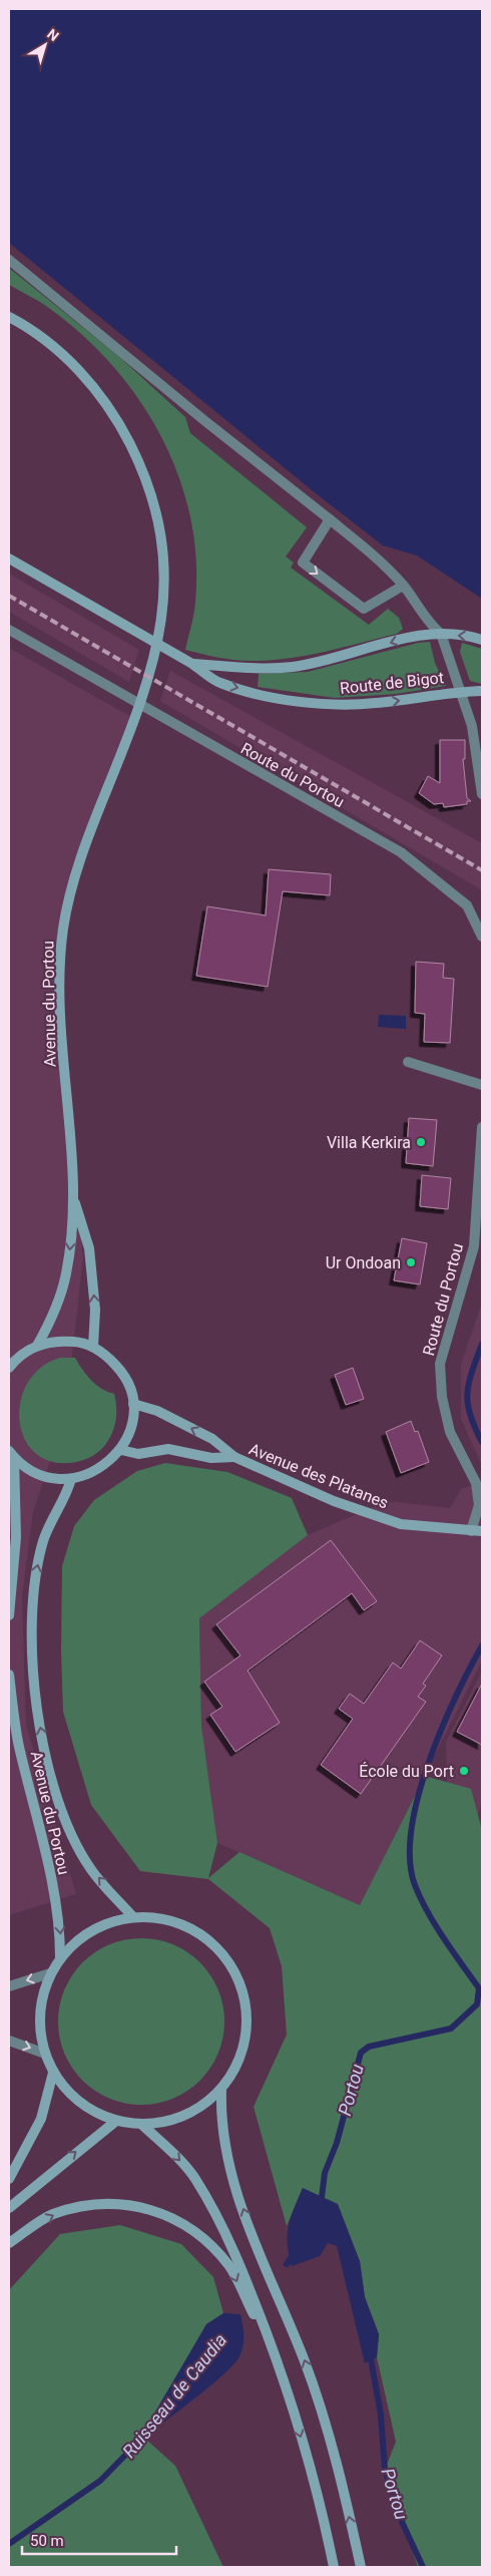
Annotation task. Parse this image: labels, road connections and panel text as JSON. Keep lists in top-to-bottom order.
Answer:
{
  "streets": {
    "main road": ["Route de Bigot", "Avenue du Portou", "Avenue des Platanes"],
    "street": ["Route du Portou"]
  },
  "crossings": [
    ["Route du Portou", "Avenue des Platanes"]
  ],
  "water": ["Portou", "Ruisseau de Caudia"],
  "places": ["Villa Kerkira", "Ur Ondoan", "École du Port"],
  "scale_bar": "50 m",
  "north": "top right"
}
